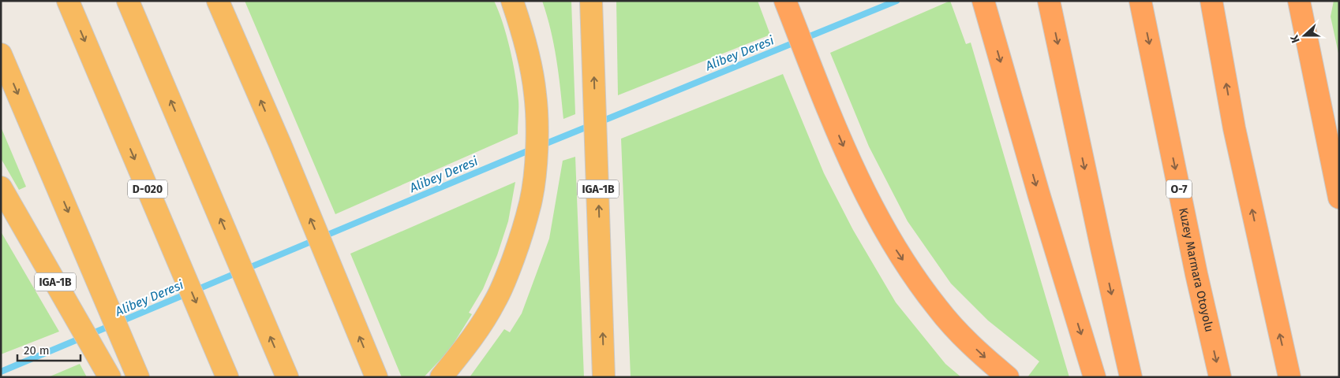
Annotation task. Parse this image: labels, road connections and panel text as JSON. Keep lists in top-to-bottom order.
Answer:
{
  "streets": {
    "highway": [
      "D-020",
      "IGA-1B",
      "O-7",
      "Kuzey Marmara Otoyolu"
    ]
  },
  "water": ["Alibey Deresi"],
  "scale_bar": "20 m",
  "north": "left"
}
